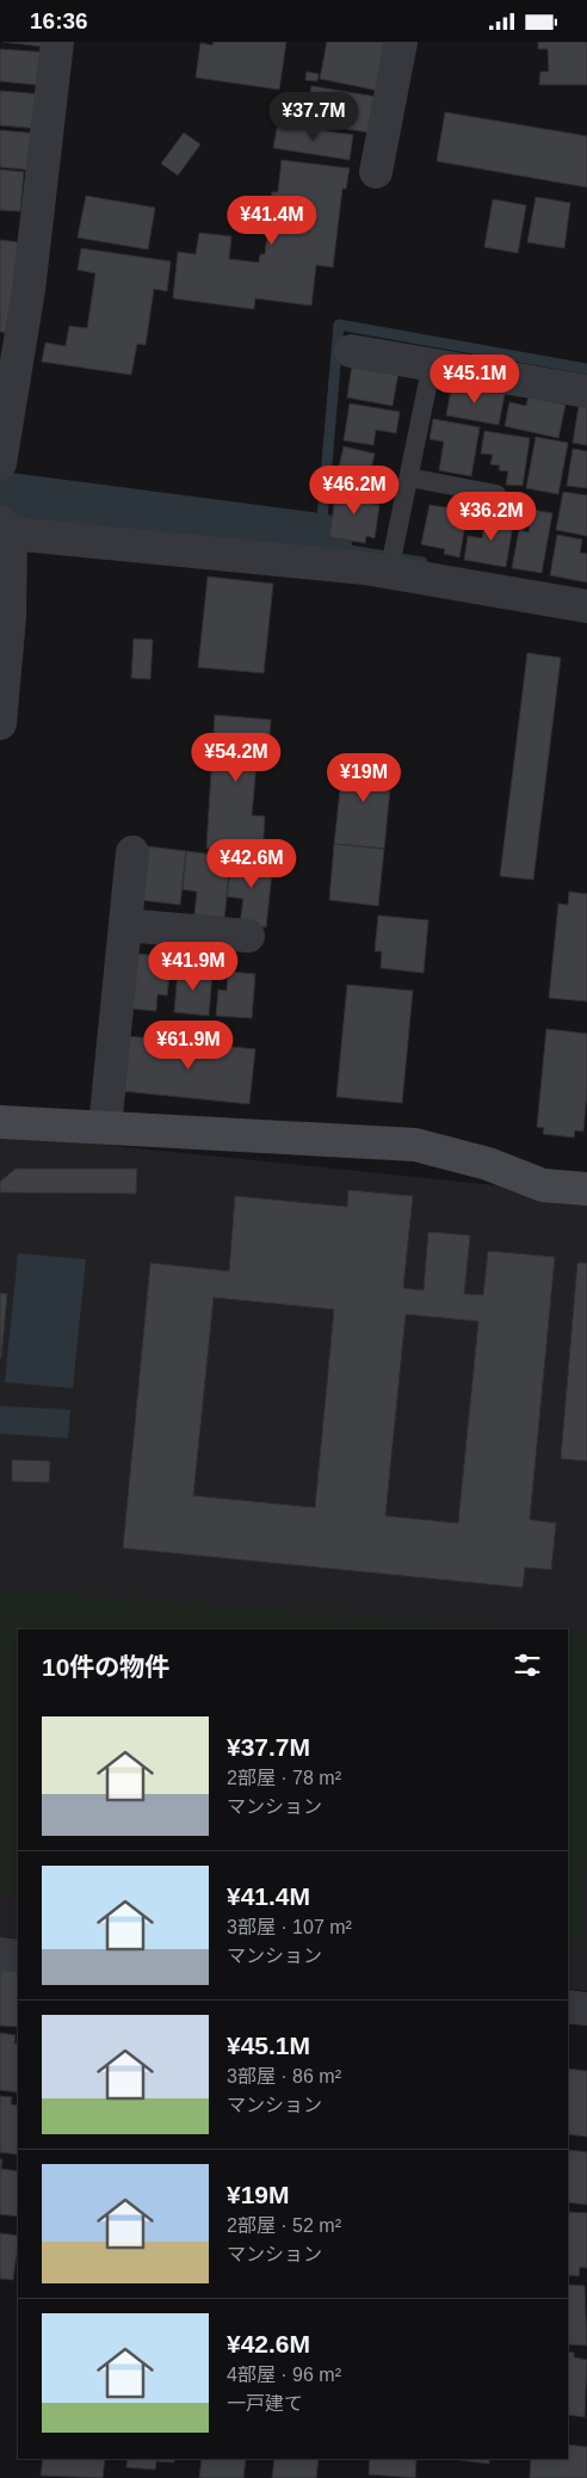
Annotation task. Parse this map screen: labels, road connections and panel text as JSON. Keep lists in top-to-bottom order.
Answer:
{
  "page": {
    "status": "16:36",
    "price": [
      "¥37.7M",
      "¥41.4M",
      "¥45.1M",
      "¥46.2M",
      "¥36.2M",
      "¥54.2M",
      "¥19M",
      "¥42.6M",
      "¥41.9M",
      "¥61.9M"
    ],
    "heading": "10件の物件",
    "list": [
      {
        "name": "¥37.7M",
        "note": "2部屋 · 78 m² · マンション"
      },
      {
        "name": "¥41.4M",
        "note": "3部屋 · 107 m² · マンション"
      },
      {
        "name": "¥45.1M",
        "note": "3部屋 · 86 m² · マンション"
      },
      {
        "name": "¥19M",
        "note": "2部屋 · 52 m² · マンション"
      },
      {
        "name": "¥42.6M",
        "note": "4部屋 · 96 m² · 一戸建て"
      }
    ]
  }
}
